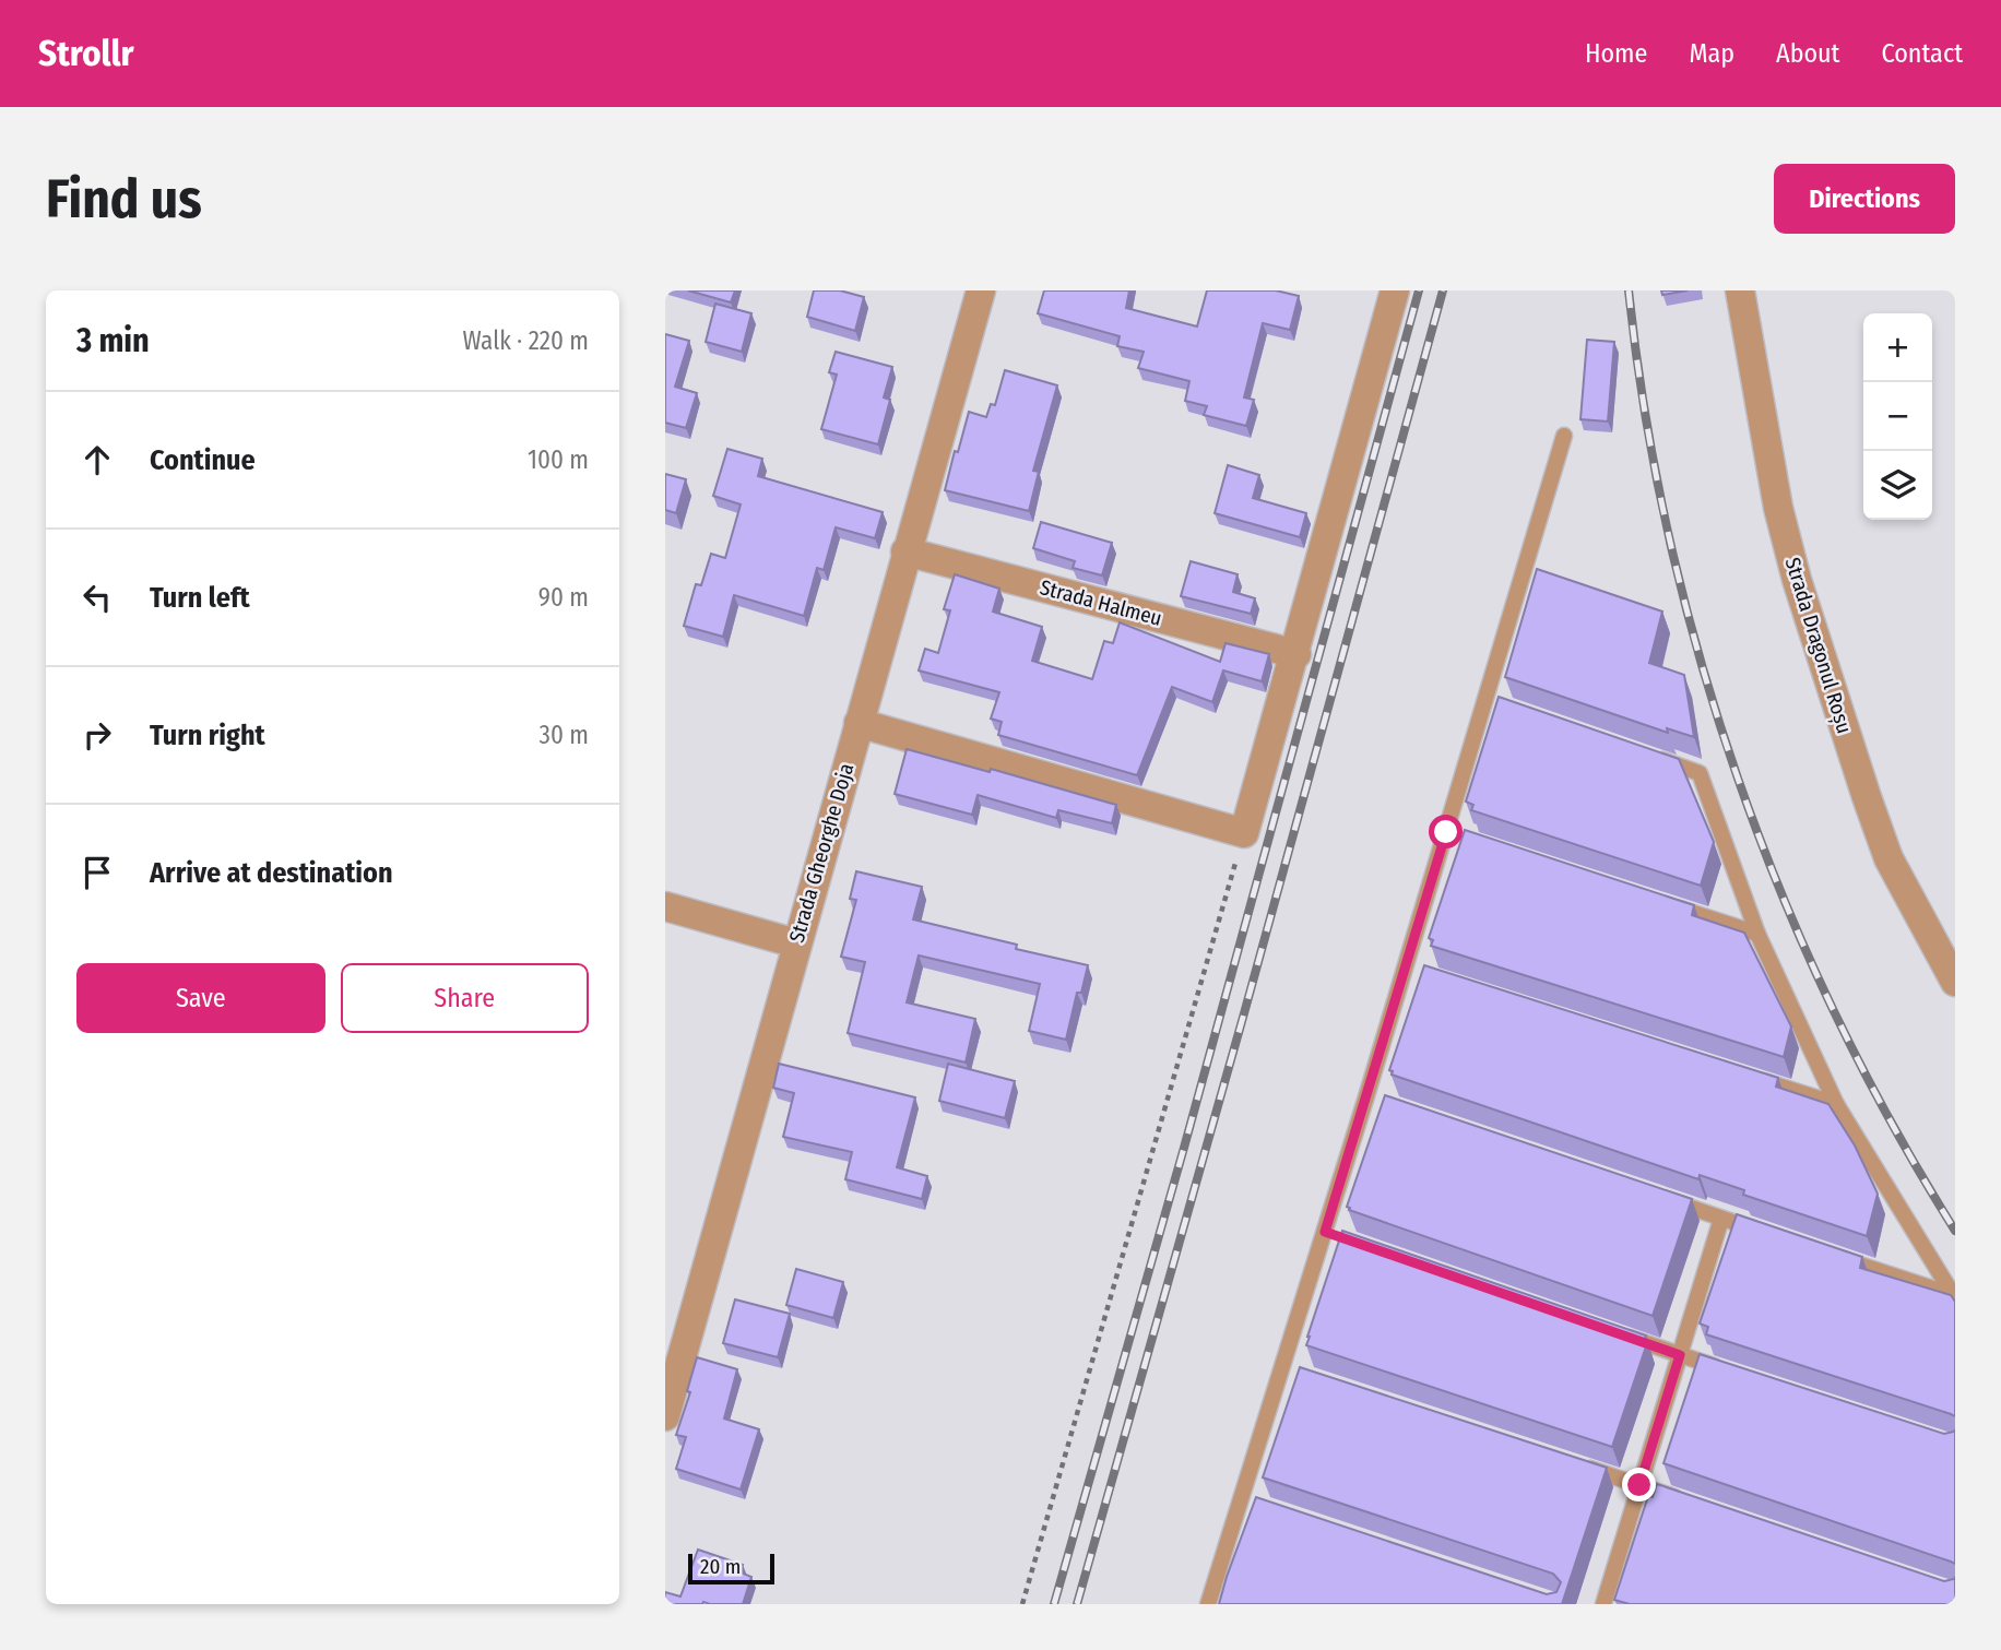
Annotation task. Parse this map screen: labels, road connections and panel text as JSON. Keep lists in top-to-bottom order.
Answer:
{
  "streets": {
    "street": ["Strada Halmeu", "Strada Dragonul Roșu", "Strada Gheorghe Doja"]
  },
  "crossings": [
    ["Strada Halmeu", "Strada Gheorghe Doja"]
  ],
  "scale_bar": "20 m",
  "page": {
    "header": "Strollr",
    "nav": [
      "Home",
      "Map",
      "About",
      "Contact"
    ],
    "buttons": [
      "Directions",
      ["Save", "Share"]
    ],
    "title": "Find us",
    "heading": ["3 min", "Walk · 220 m"],
    "map_buttons": ["+", "−"],
    "list": [
      ["Continue", "100 m"],
      ["Turn left", "90 m"],
      ["Turn right", "30 m"],
      "Arrive at destination"
    ],
    "scale": "20 m"
  }
}
